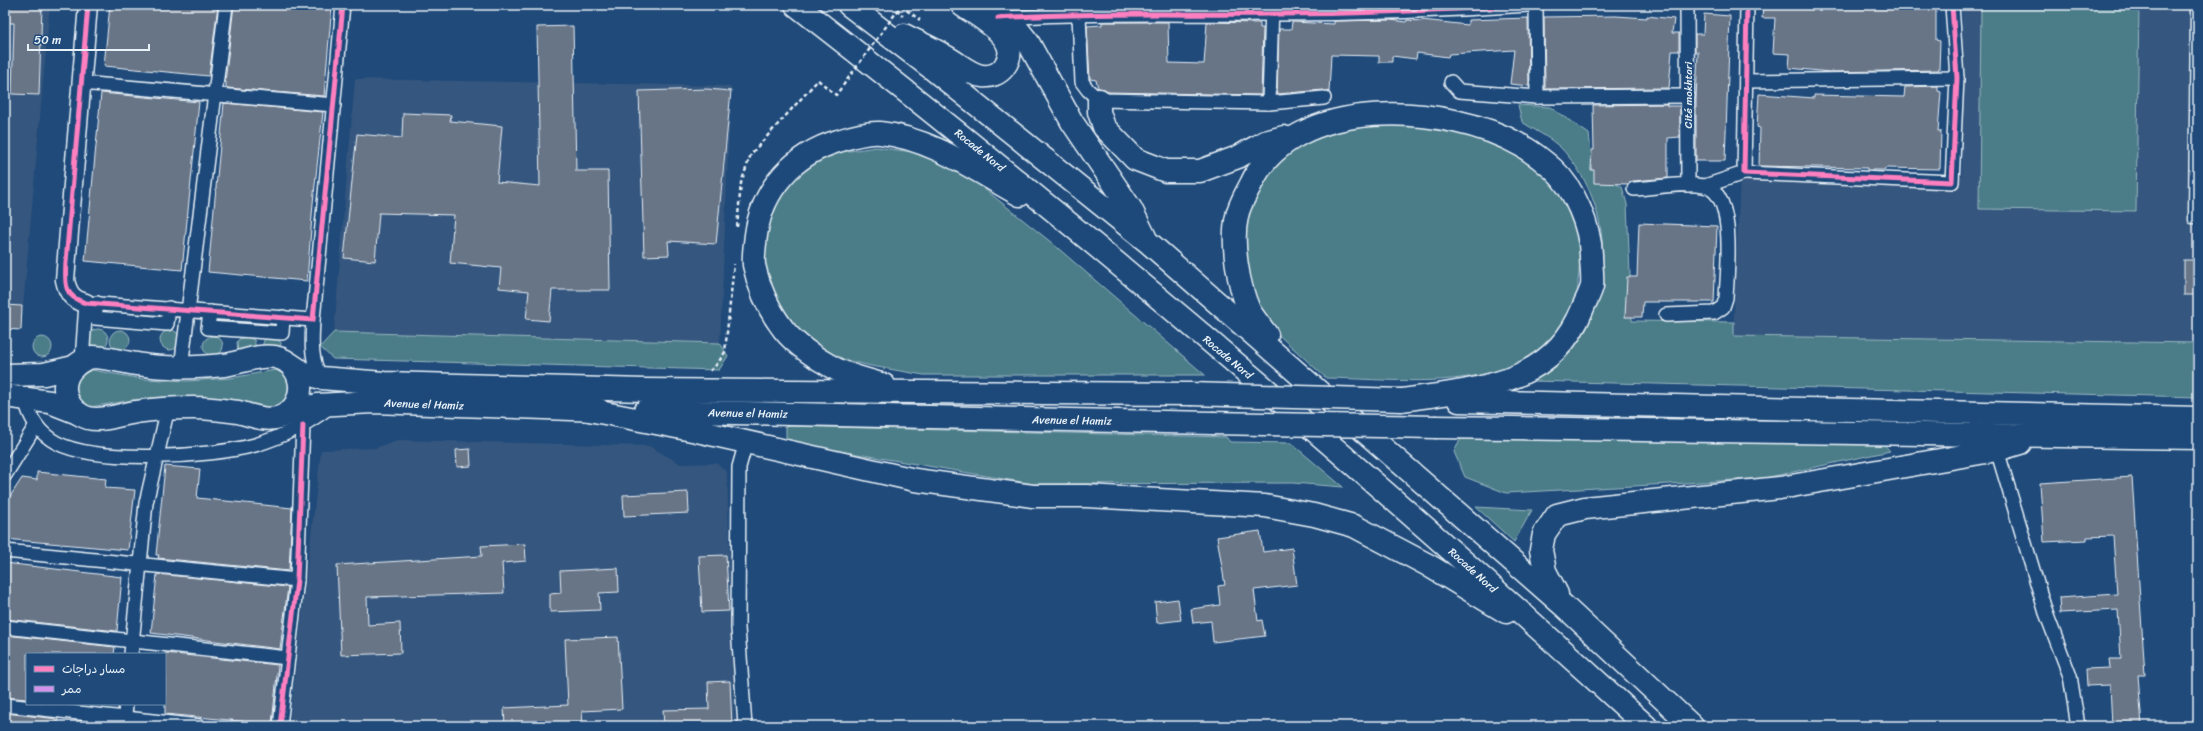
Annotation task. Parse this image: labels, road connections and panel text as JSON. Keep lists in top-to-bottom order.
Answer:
{
  "streets": {
    "highway": ["Rocade Nord", "Avenue el Hamiz"],
    "street": ["Cité mokhtari"]
  },
  "legend": ["مسار دراجات", "ممر"],
  "scale_bar": "50 m"
}
